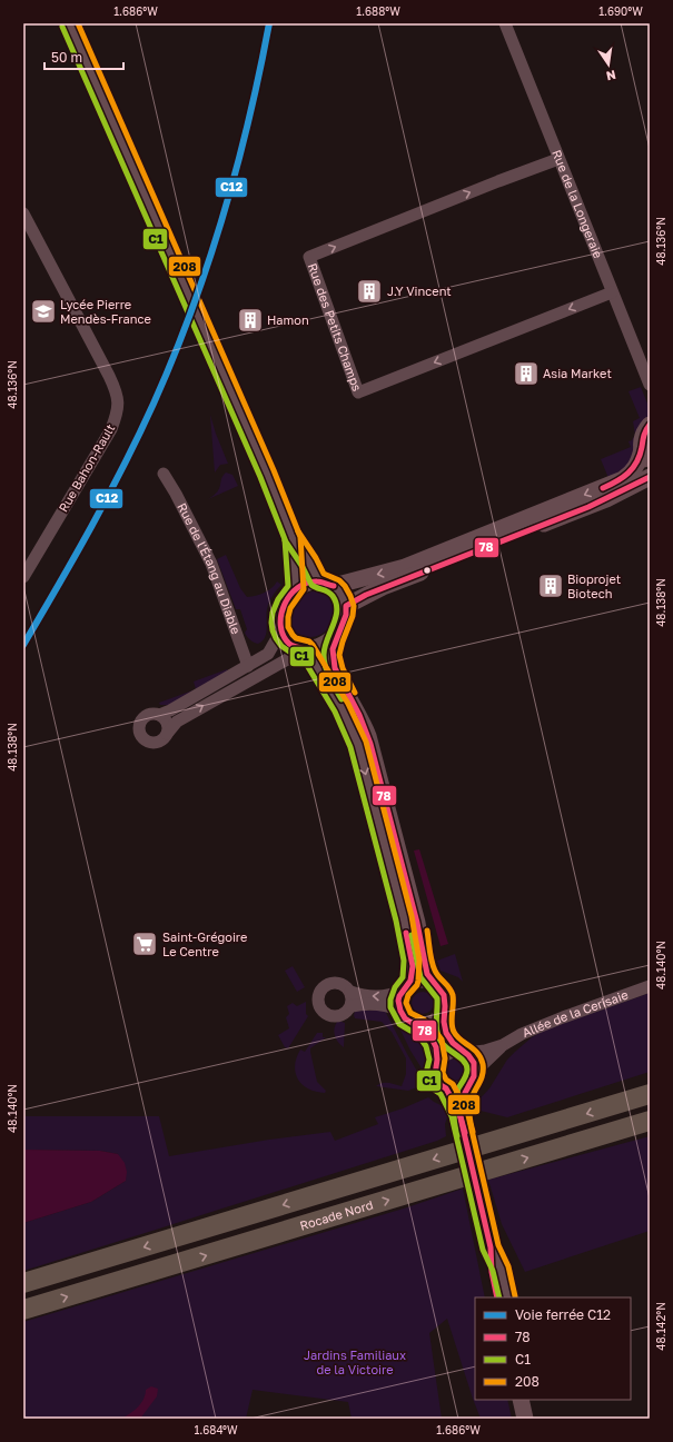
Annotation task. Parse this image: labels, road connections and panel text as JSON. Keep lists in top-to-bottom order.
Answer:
{
  "streets": {
    "highway": ["Rocade Nord"],
    "street": [
      "Rue de la Longeraie",
      "Rue des Petits Champs",
      "Rue Bahon-Rault",
      "Rue de l'Étang au Diable",
      "Allée de la Cerisaie"
    ]
  },
  "crossings": [
    ["Rue de la Longeraie", "Rue des Petits Champs"]
  ],
  "parks": ["Jardins Familiaux de la Victoire"],
  "places": {
    "building": [
      "J.Y Vincent",
      "Hamon",
      "Asia Market",
      "Bioprojet Biotech"
    ],
    "school or university": ["Lycée Pierre Mendès-France"],
    "supermarket": ["Saint-Grégoire Le Centre"]
  },
  "lines": [
    "rail line C12",
    "transit line 208",
    "transit line C1",
    "transit line 78"
  ],
  "legend": [
    "Voie ferrée C12",
    "78",
    "C1",
    "208"
  ],
  "scale_bar": "50 m",
  "north": "bottom",
  "coordinates": [
    "1.686°W",
    "1.688°W",
    "1.690°W",
    "48.136°N",
    "48.138°N",
    "48.140°N",
    "48.142°N",
    "1.684°W"
  ]
}
